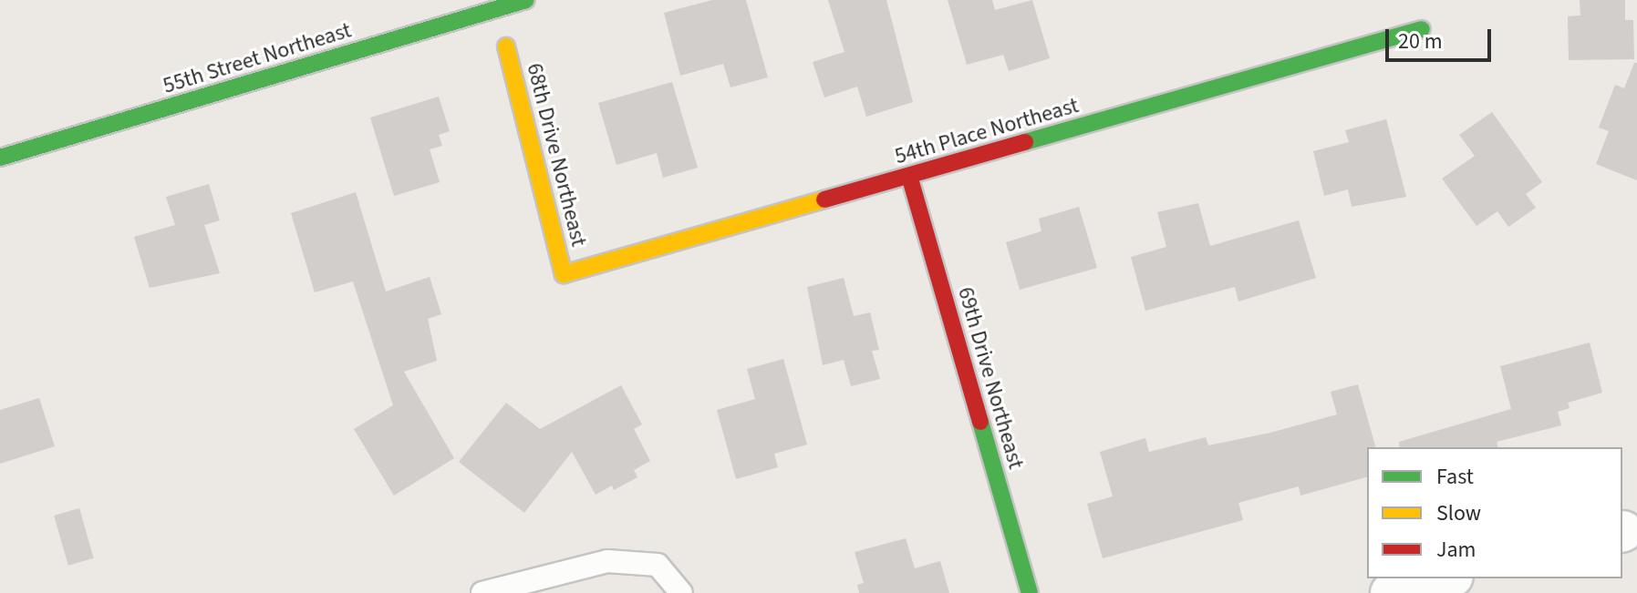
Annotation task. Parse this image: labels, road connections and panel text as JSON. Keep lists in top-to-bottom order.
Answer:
{
  "streets": {
    "street": [
      "55th Street Northeast",
      "54th Place Northeast",
      "68th Drive Northeast",
      "69th Drive Northeast"
    ]
  },
  "crossings": [
    ["54th Place Northeast", "68th Drive Northeast"],
    ["54th Place Northeast", "69th Drive Northeast"]
  ],
  "legend": ["Fast", "Slow", "Jam"],
  "scale_bar": "20 m"
}
